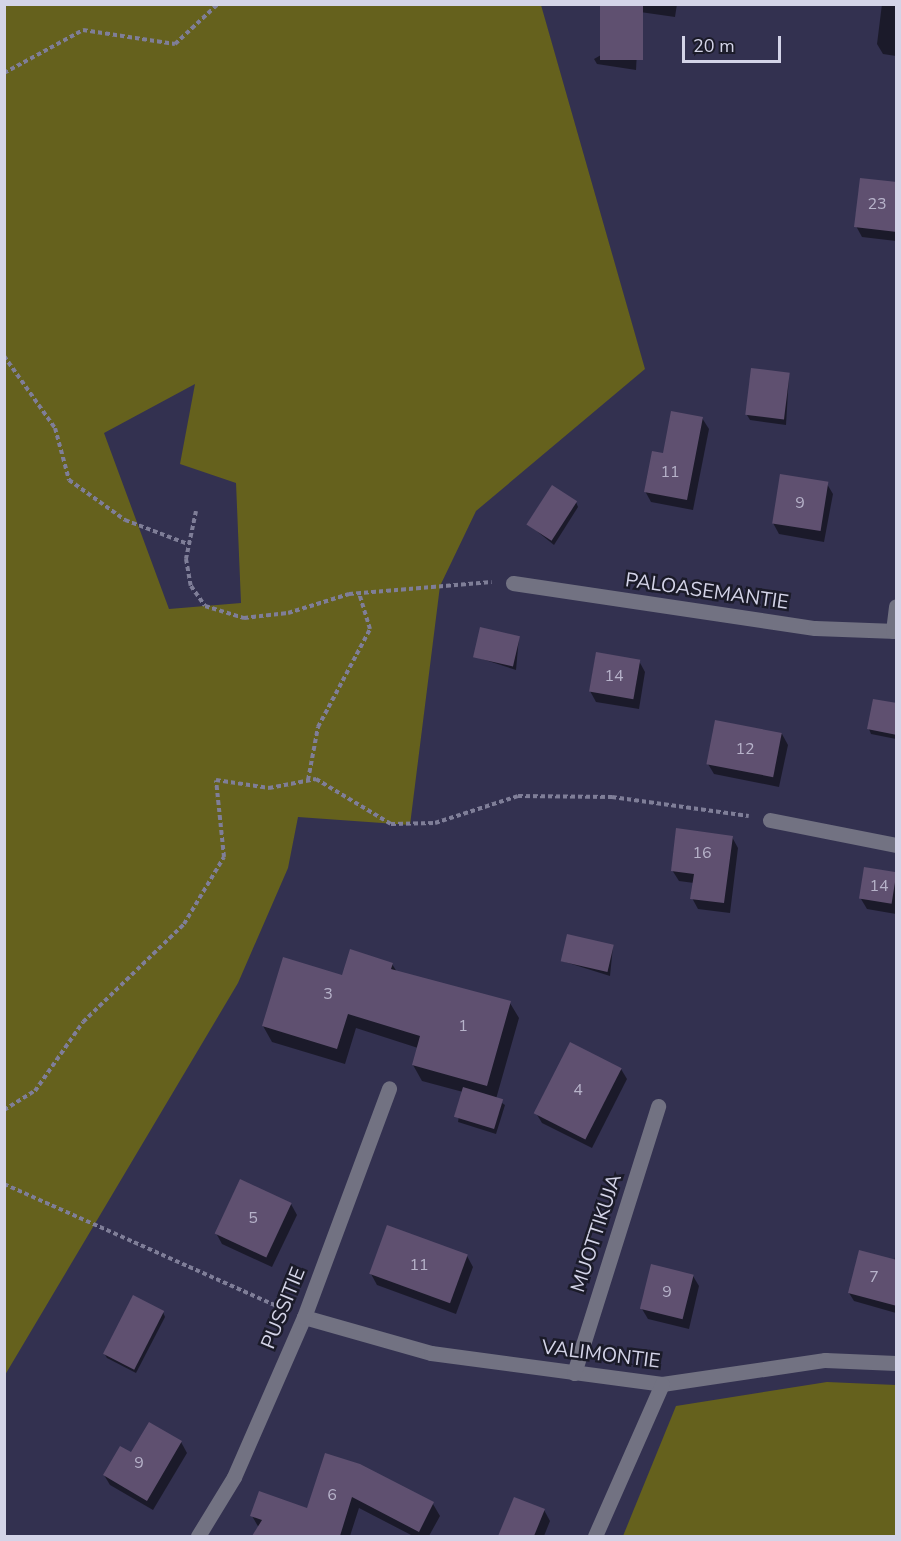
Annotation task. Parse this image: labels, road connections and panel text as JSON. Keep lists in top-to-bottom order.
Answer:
{
  "streets": {
    "street": [
      "PALOASEMANTIE",
      "MUOTTIKUJA",
      "PUSSITIE",
      "VALIMONTIE"
    ]
  },
  "crossings": [
    ["MUOTTIKUJA", "VALIMONTIE"],
    ["PUSSITIE", "VALIMONTIE"]
  ],
  "house_numbers": [
    "23",
    "11",
    "9",
    "14",
    "12",
    "16",
    "14",
    "3",
    "1",
    "4",
    "5",
    "11",
    "7",
    "9",
    "9",
    "6"
  ],
  "scale_bar": "20 m"
}
